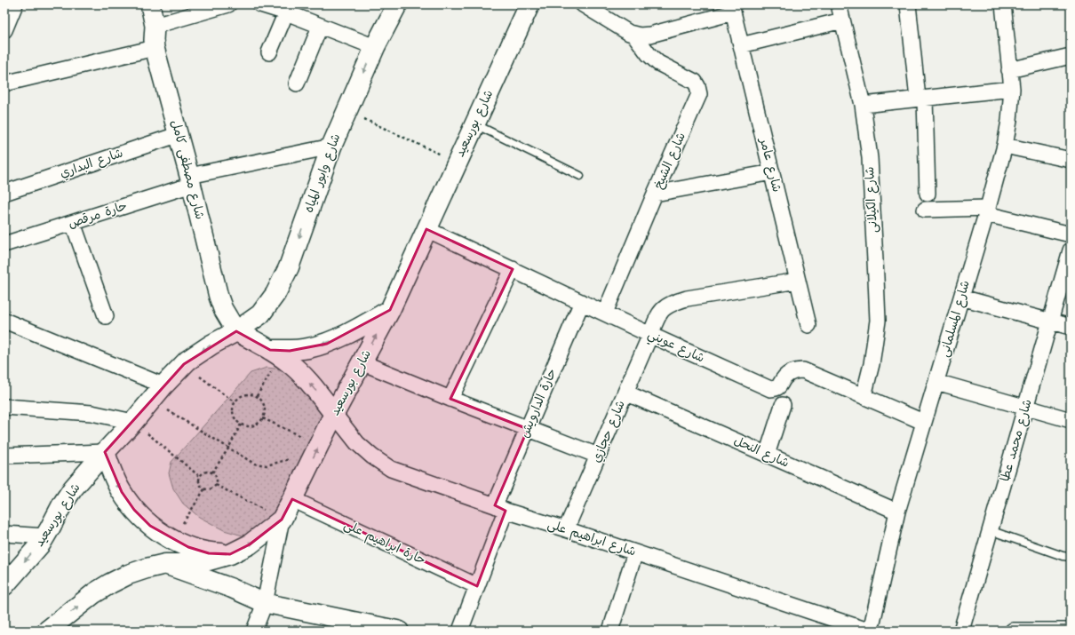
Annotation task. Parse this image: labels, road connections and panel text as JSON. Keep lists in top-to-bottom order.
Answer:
{
  "streets": {
    "main road": ["شارع بورسعيد", "شارع وابور المياه"],
    "street": [
      "شارع الشيخ",
      "شارع البداري",
      "شارع عامر",
      "شارع مصطفى كامل",
      "شارع الكيلانى",
      "حارة مرقص",
      "شارع المسلمانى",
      "شارع عويني",
      "حارة الدارويش",
      "شارع حجازي",
      "شارع محمد عطا",
      "شارع النحل",
      "شارع ابراهيم على",
      "حارة ابراهيم على"
    ]
  },
  "crossings": [
    ["شارع بورسعيد", "شارع مصطفى كامل"],
    ["شارع بورسعيد", "شارع وابور المياه"],
    ["شارع بورسعيد", "شارع عويني"],
    ["شارع بورسعيد", "شارع ابراهيم على"],
    ["شارع بورسعيد", "حارة ابراهيم على"],
    ["شارع الشيخ", "شارع عويني"],
    ["شارع البداري", "شارع مصطفى كامل"],
    ["شارع عامر", "شارع حجازي"],
    ["شارع مصطفى كامل", "شارع وابور المياه"],
    ["شارع مصطفى كامل", "حارة مرقص"],
    ["شارع وابور المياه", "حارة مرقص"],
    ["شارع الكيلانى", "شارع عويني"],
    ["شارع المسلمانى", "شارع عويني"],
    ["شارع المسلمانى", "شارع النحل"],
    ["شارع عويني", "حارة الدارويش"],
    ["شارع عويني", "شارع حجازي"],
    ["حارة الدارويش", "شارع ابراهيم على"],
    ["حارة الدارويش", "حارة ابراهيم على"],
    ["شارع حجازي", "شارع النحل"],
    ["شارع حجازي", "شارع ابراهيم على"]
  ],
  "one_way": ["شارع وابور المياه"]
}
